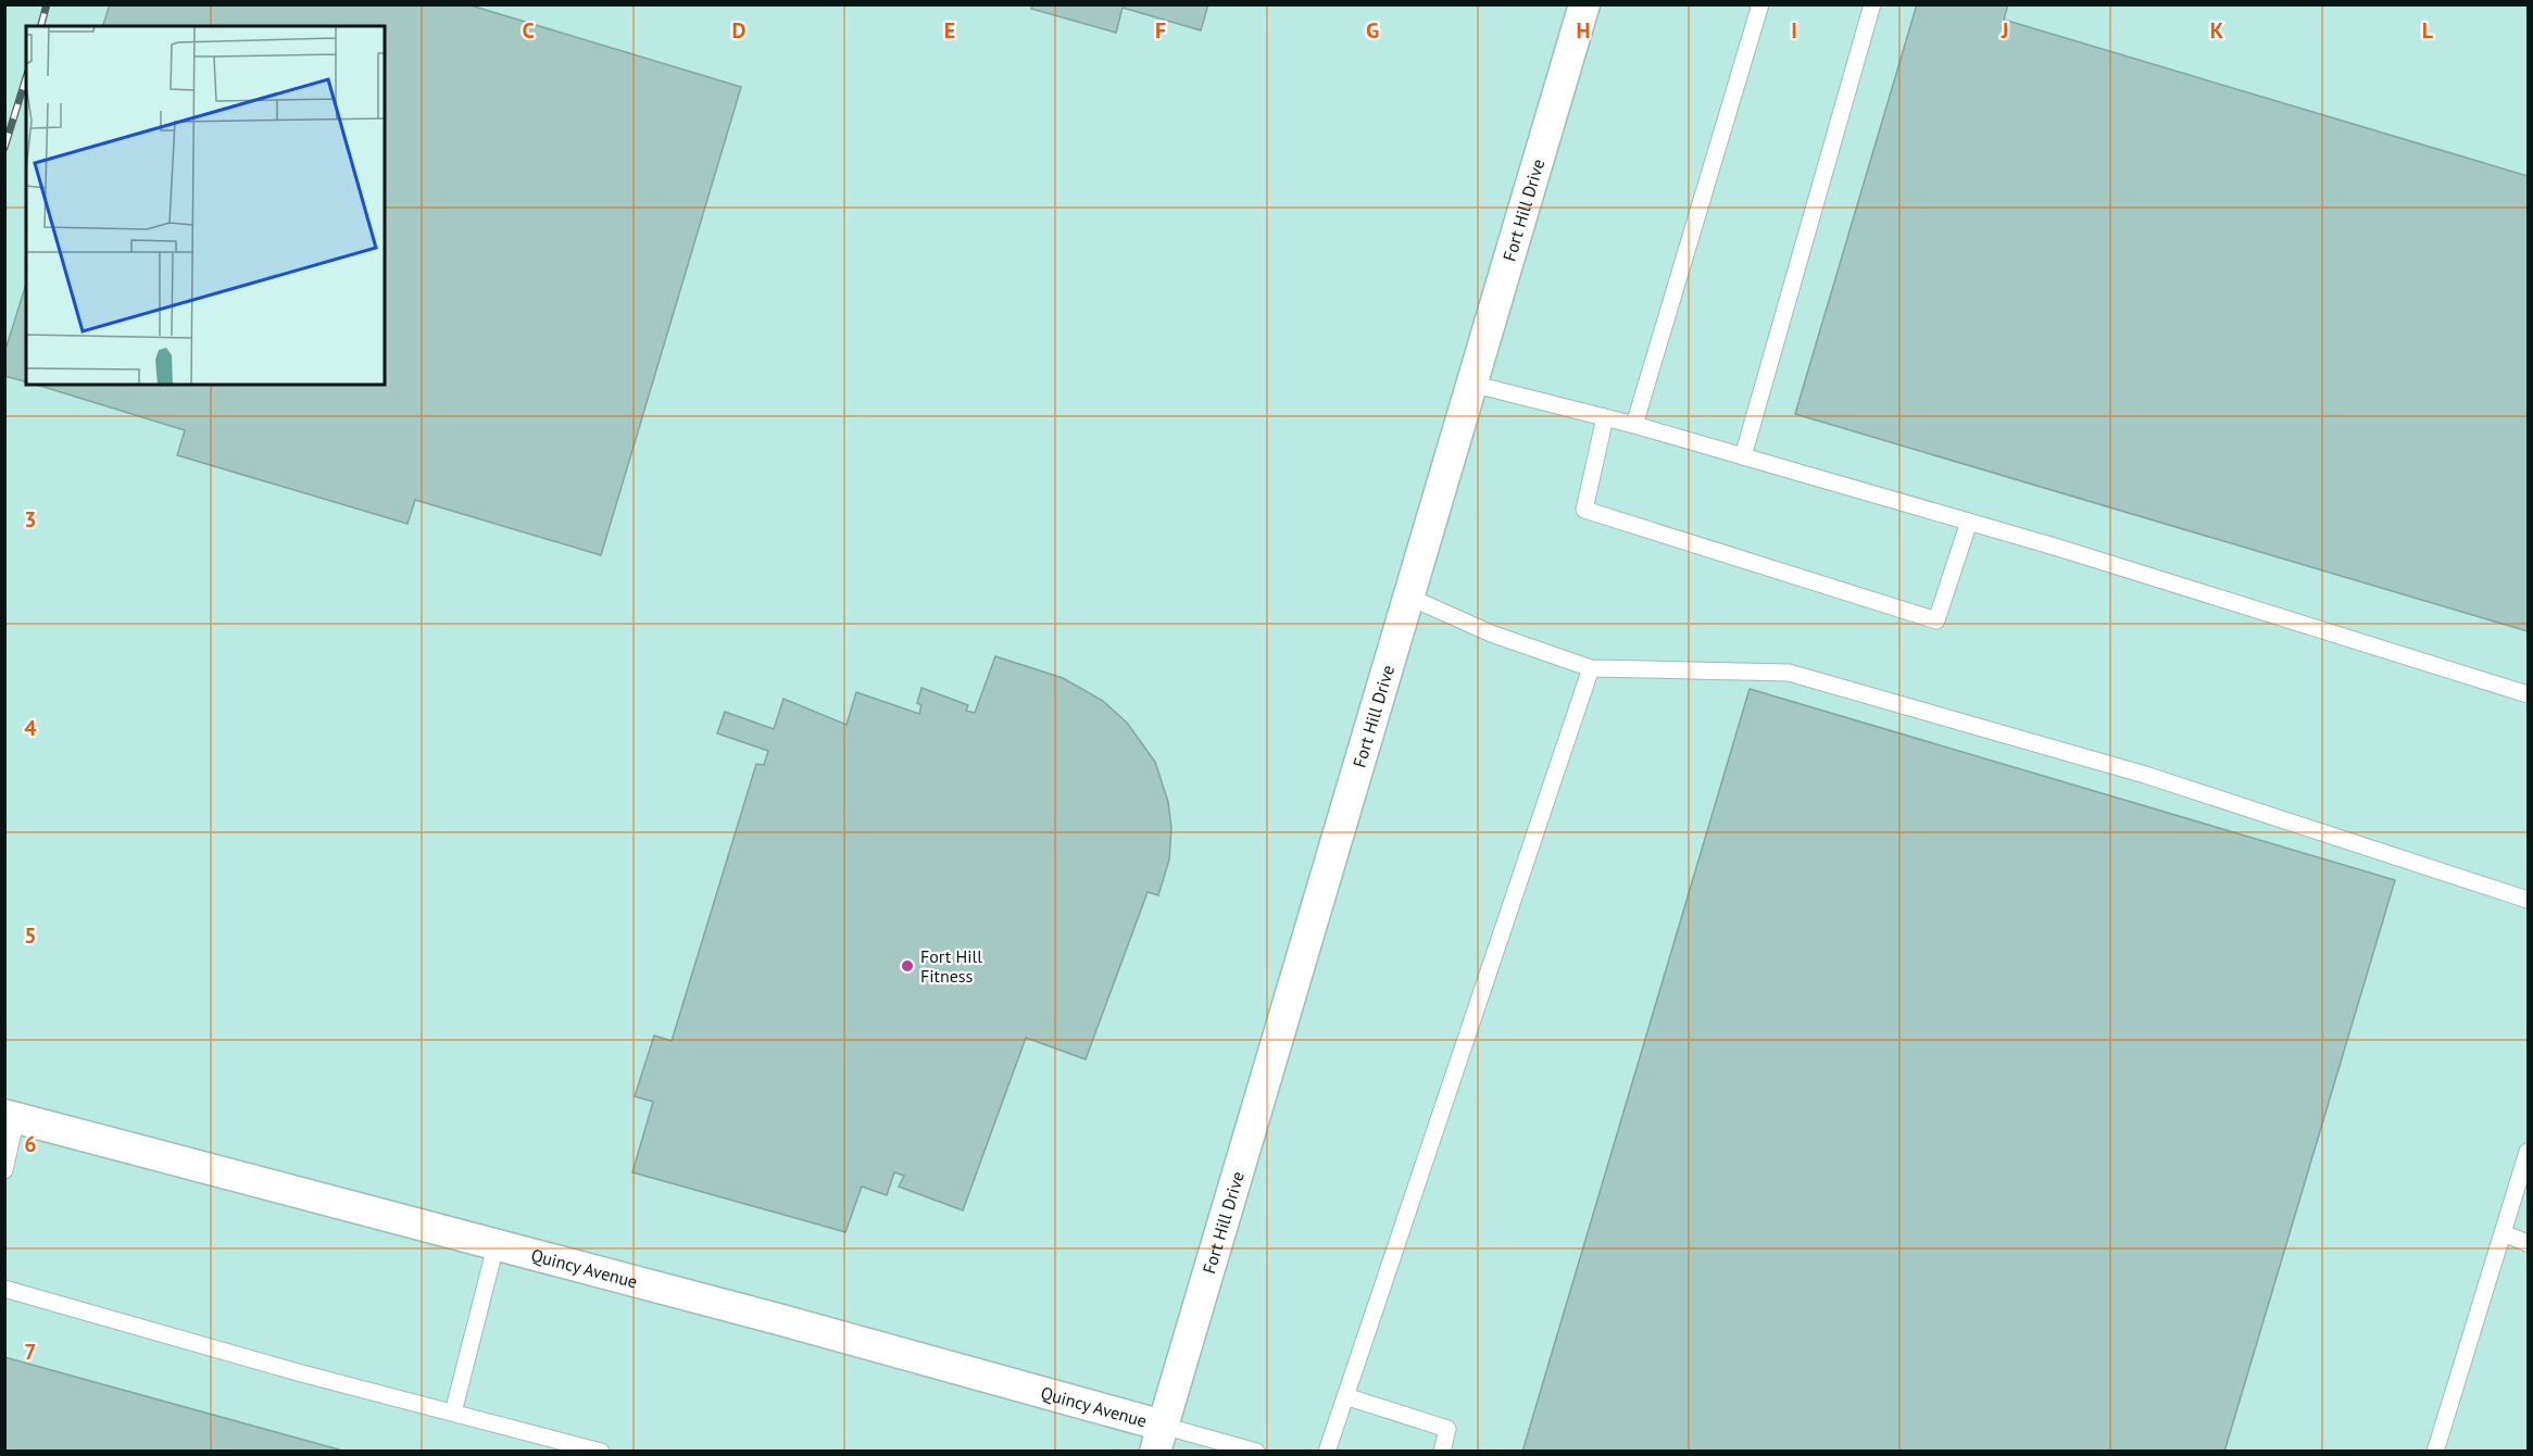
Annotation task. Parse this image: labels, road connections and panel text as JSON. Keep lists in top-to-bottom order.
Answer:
{
  "streets": {
    "street": ["Fort Hill Drive", "Quincy Avenue"]
  },
  "crossings": [
    ["Fort Hill Drive", "Quincy Avenue"]
  ],
  "places": ["Fort Hill Fitness"],
  "grid": {
    "columns": [
      "C",
      "D",
      "E",
      "F",
      "G",
      "H",
      "I",
      "J",
      "K",
      "L"
    ],
    "rows": [
      "3",
      "4",
      "5",
      "6",
      "7"
    ]
  }
}
